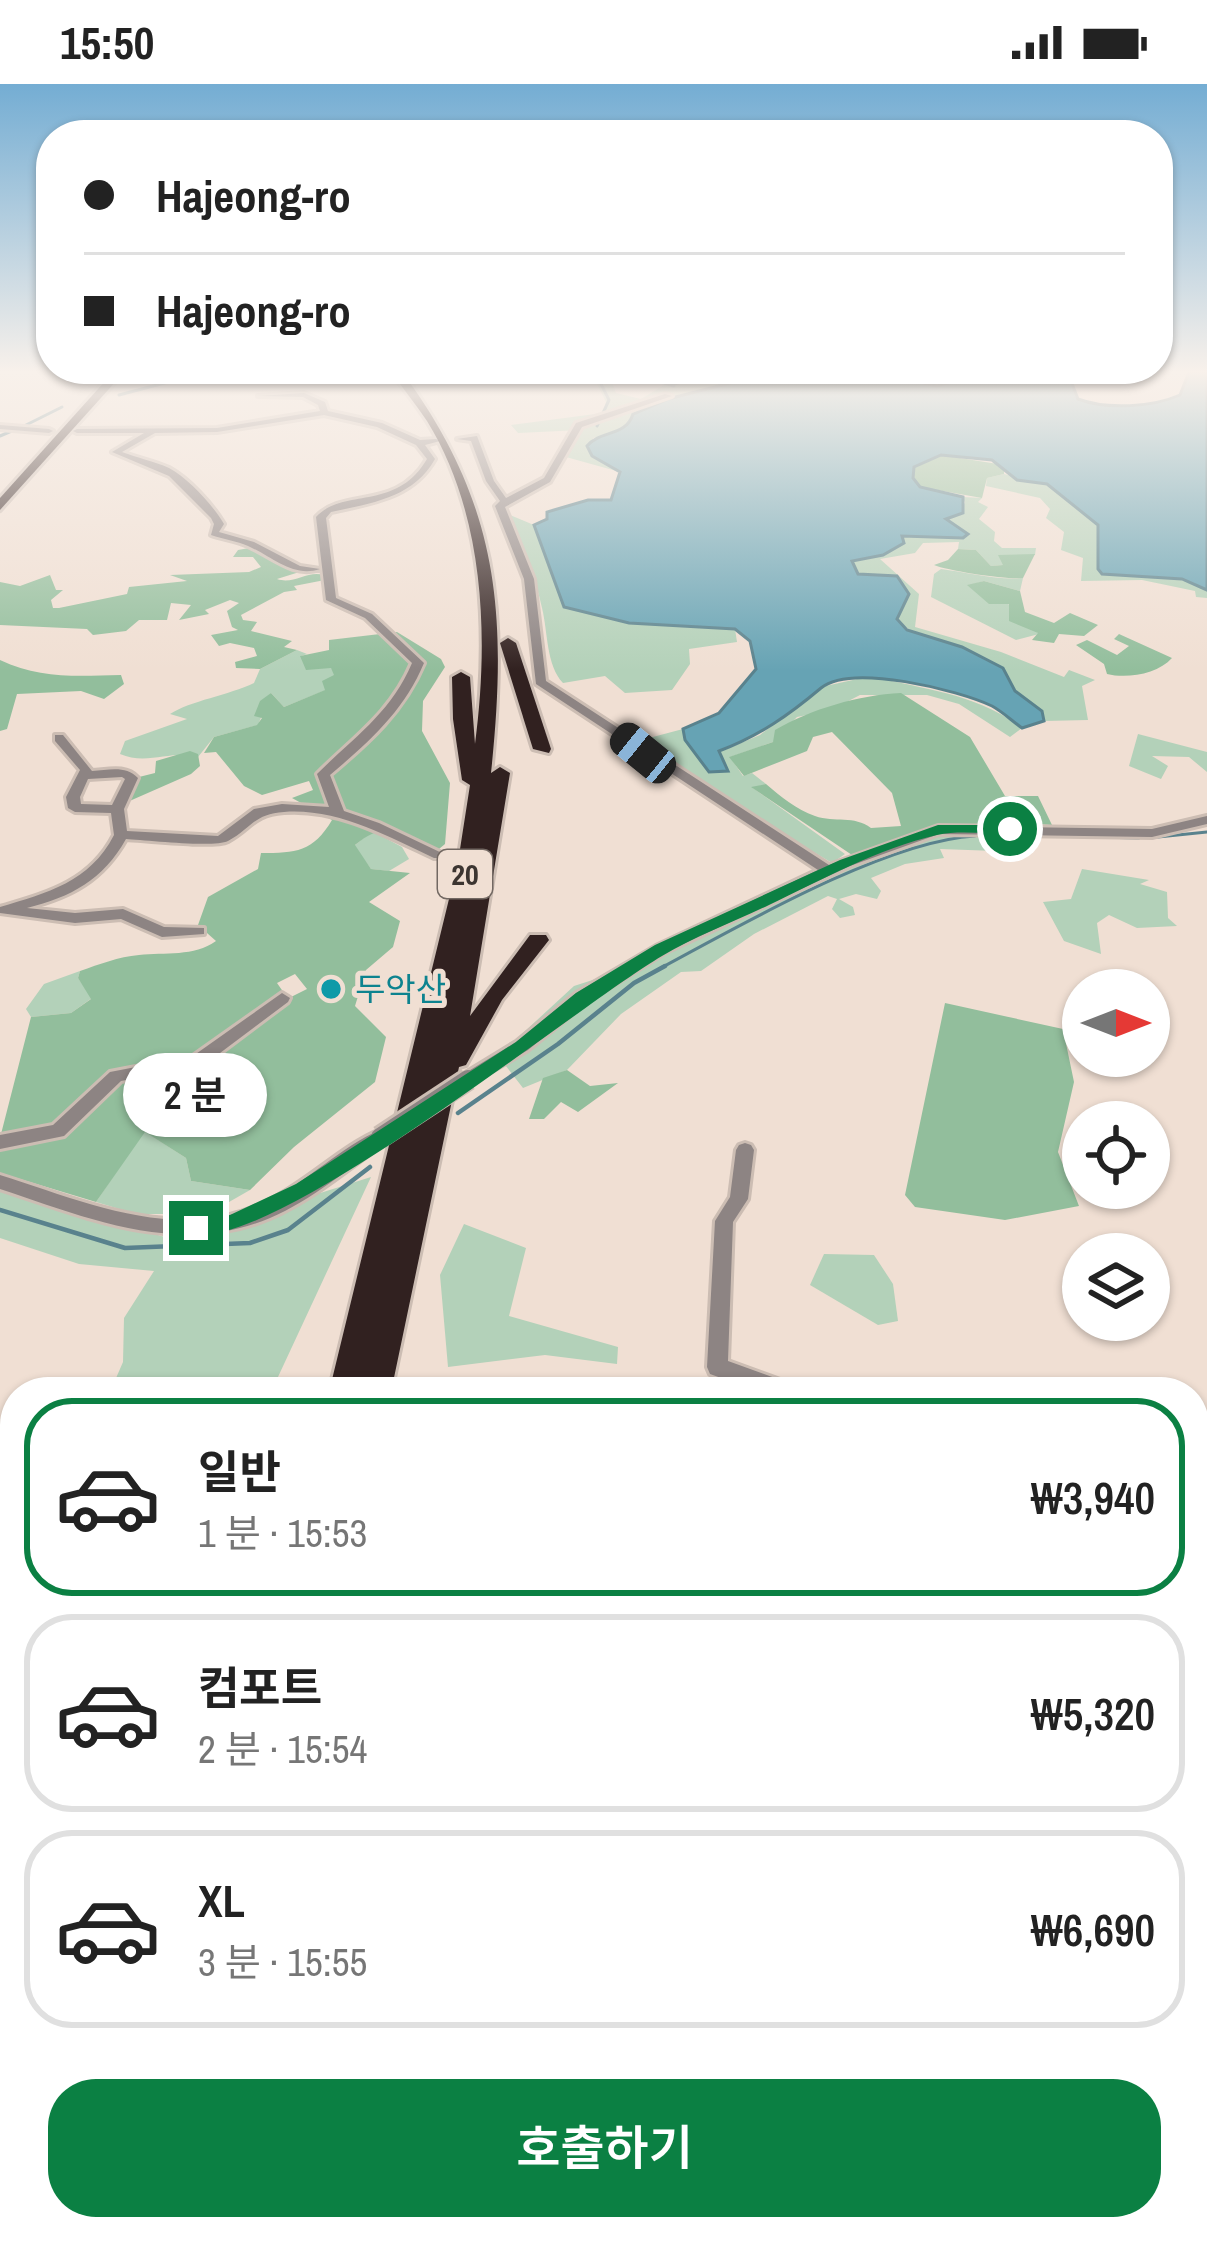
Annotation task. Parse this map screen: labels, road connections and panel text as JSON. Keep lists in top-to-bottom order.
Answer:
{
  "streets": {
    "highway": ["20"]
  },
  "places": ["두악산"],
  "north": "right",
  "page": {
    "status": "15:50",
    "banner": ["Hajeong-ro", "Hajeong-ro"],
    "bubble": "2 분",
    "list": [
      {
        "name": "일반",
        "note": "1 분 · 15:53",
        "value": "₩3,940"
      },
      {
        "name": "컴포트",
        "note": "2 분 · 15:54",
        "value": "₩5,320"
      },
      {
        "name": "XL",
        "note": "3 분 · 15:55",
        "value": "₩6,690"
      }
    ],
    "buttons": "호출하기"
  }
}
